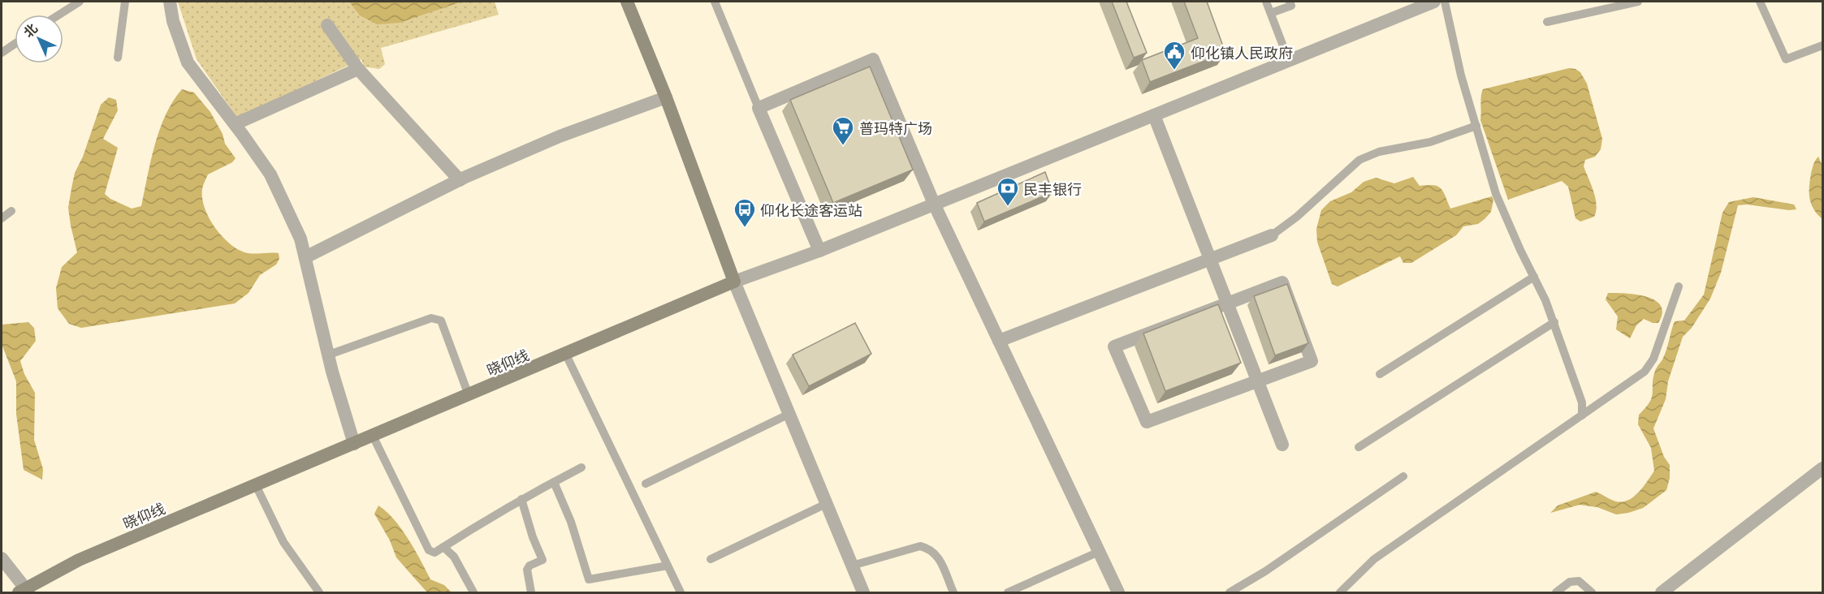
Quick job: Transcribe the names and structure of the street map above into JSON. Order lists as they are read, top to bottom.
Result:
{
  "streets": {
    "main road": ["晓仰线"]
  },
  "places": {
    "public building": ["仰化镇人民政府"],
    "supermarket": ["普玛特广场"],
    "bank": ["民丰银行"],
    "bus stop": ["仰化长途客运站"]
  },
  "north": "top left"
}
